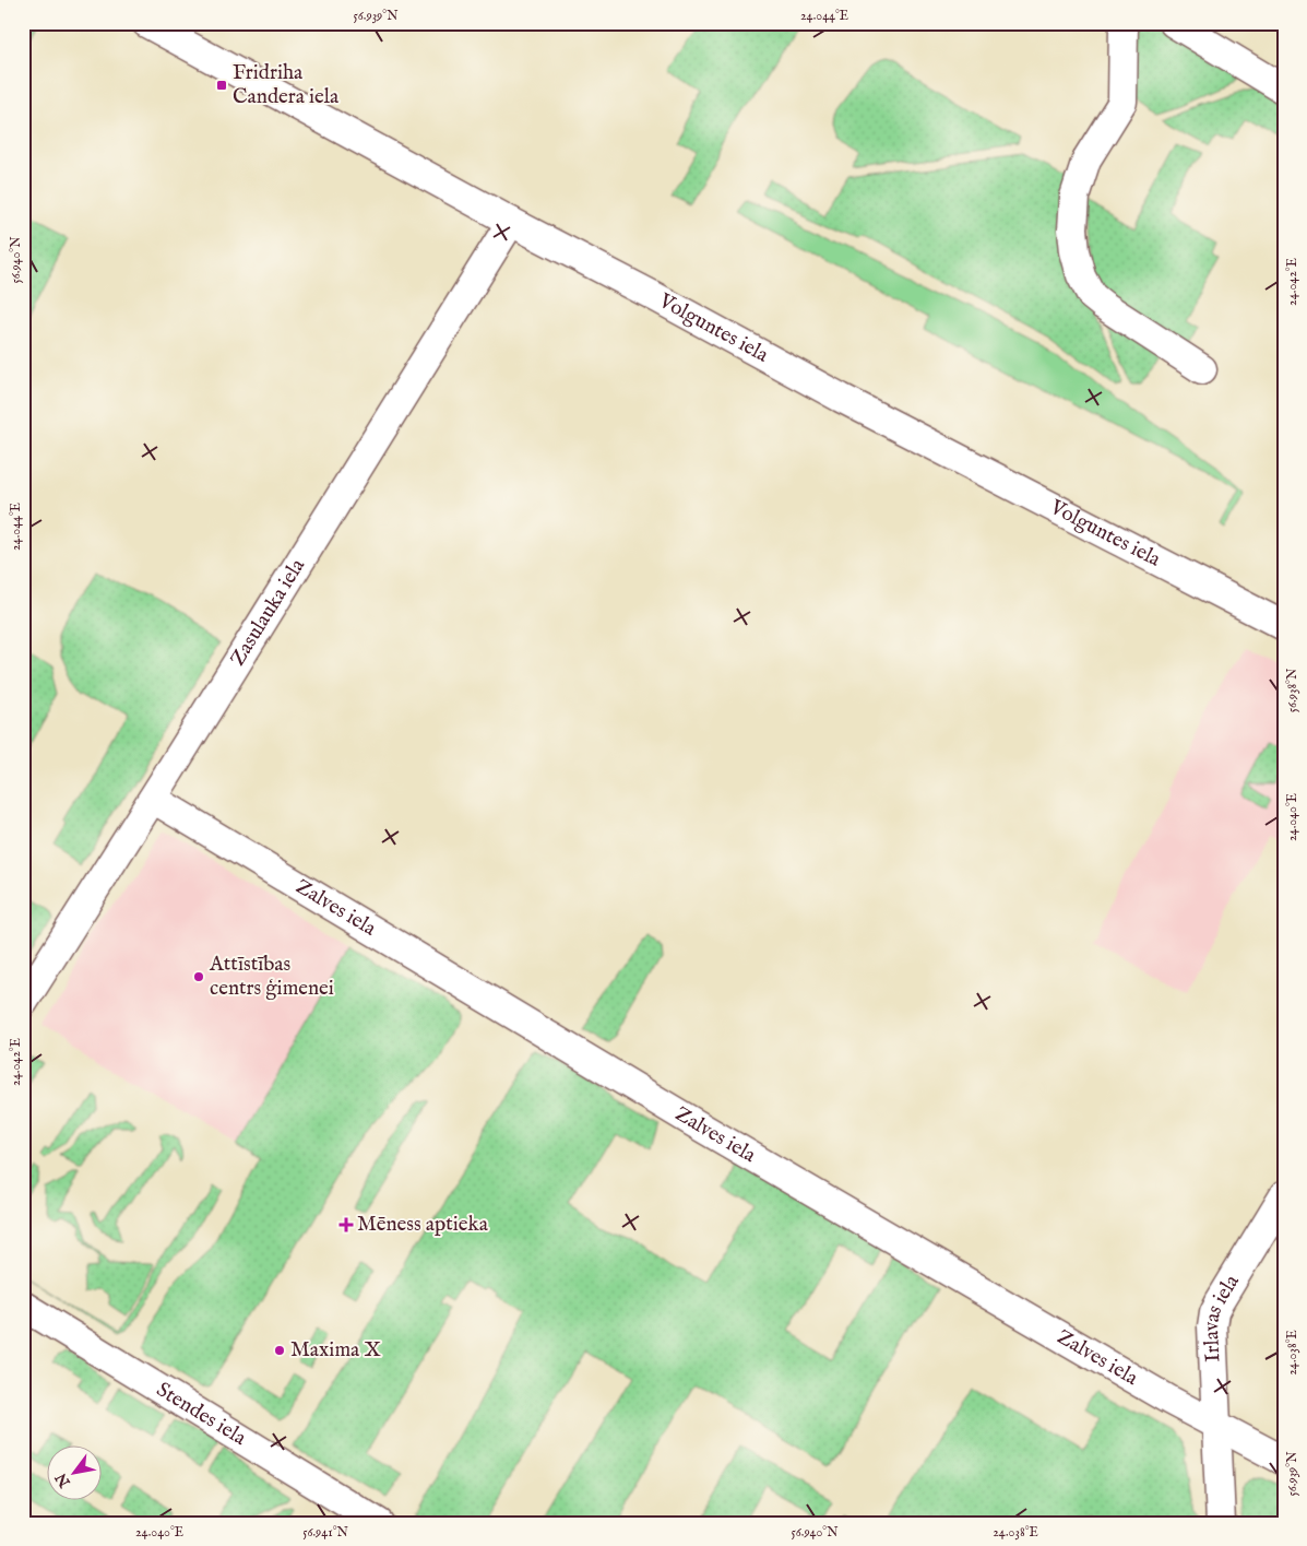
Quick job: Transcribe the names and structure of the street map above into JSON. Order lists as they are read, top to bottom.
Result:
{
  "streets": {
    "street": [
      "Volguntes iela",
      "Zasulauka iela",
      "Zalves iela",
      "Irlavas iela",
      "Stendes iela"
    ]
  },
  "crossings": [
    ["Volguntes iela", "Zasulauka iela"],
    ["Zasulauka iela", "Zalves iela"],
    ["Zalves iela", "Irlavas iela"]
  ],
  "places": {
    "transit": ["Fridriha Candera iela"],
    "other": ["Attīstības centrs ģimenei", "Maxima X"],
    "health": ["Mēness aptieka"]
  },
  "north": "bottom left",
  "coordinates": [
    "56.939°N",
    "24.044°E",
    "56.940°N",
    "24.042°E",
    "56.938°N",
    "24.040°E",
    "24.038°E",
    "56.941°N"
  ]
}
